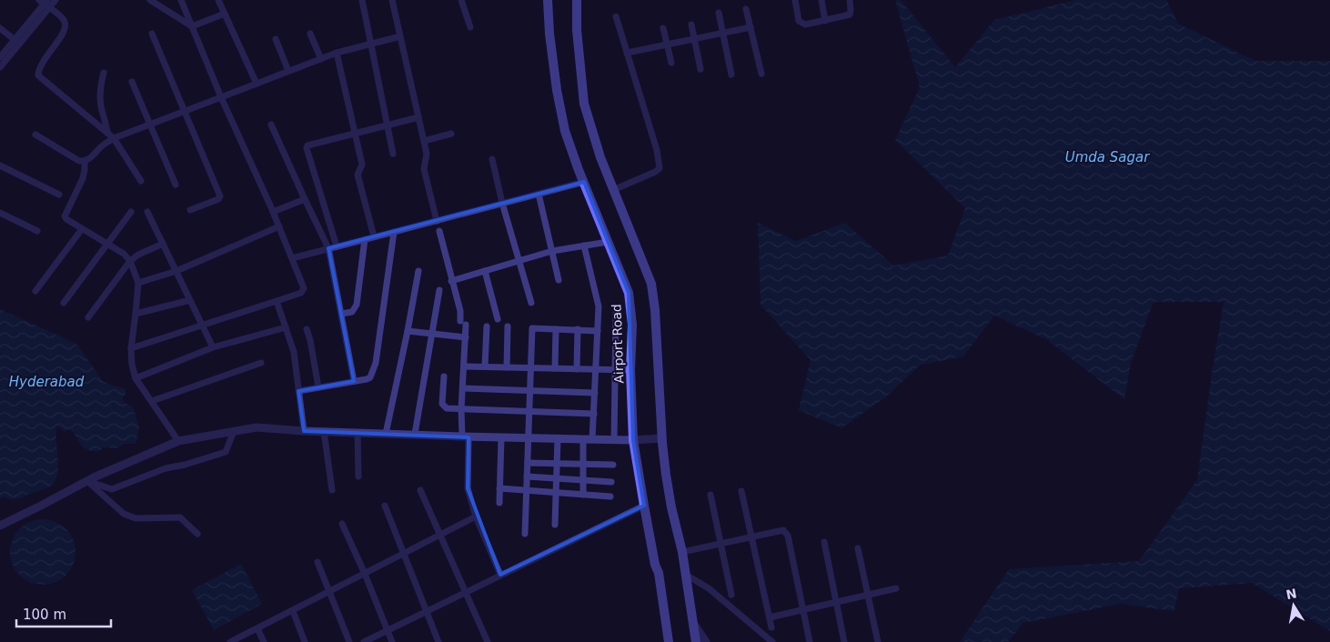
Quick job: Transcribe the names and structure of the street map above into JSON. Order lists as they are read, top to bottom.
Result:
{
  "streets": {
    "main road": ["Airport Road"]
  },
  "water": ["Umda Sagar", "Hyderabad"],
  "scale_bar": "100 m",
  "north": "top"
}
